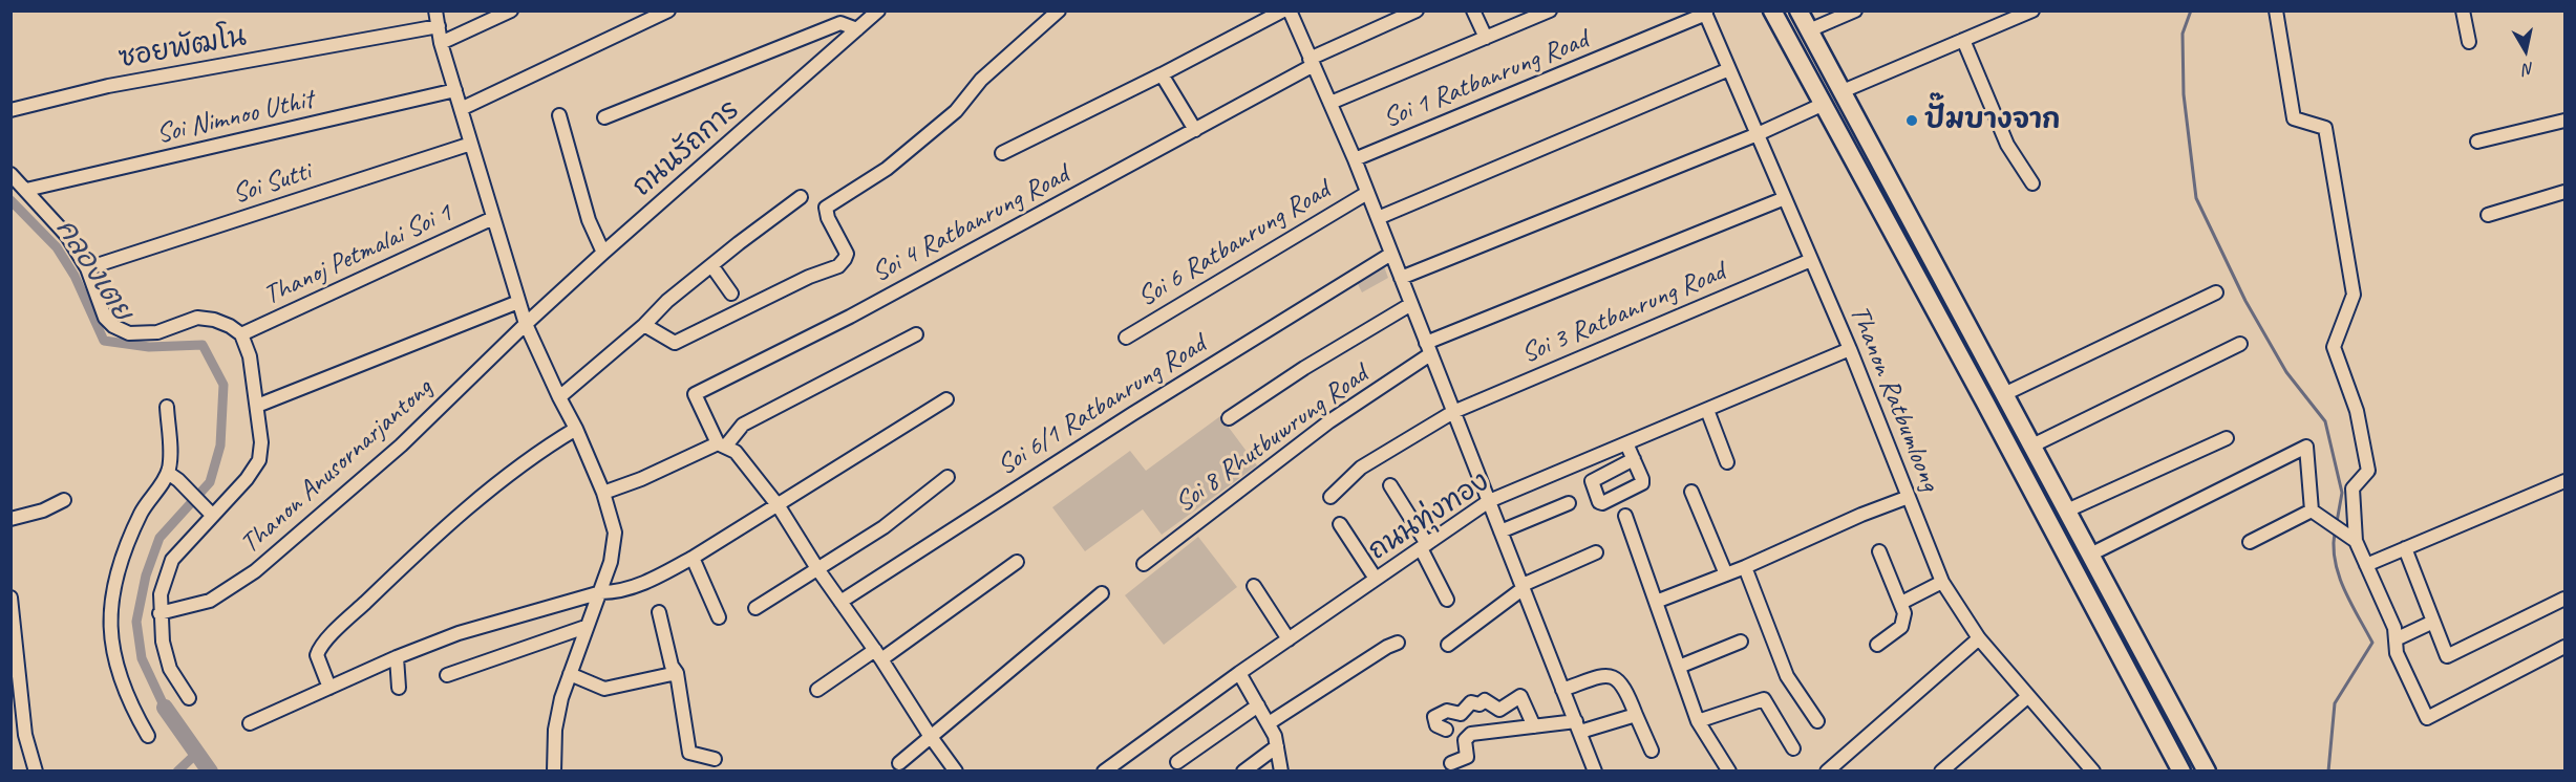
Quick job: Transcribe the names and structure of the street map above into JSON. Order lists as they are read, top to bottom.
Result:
{
  "streets": {
    "street": [
      "ซอยพัฒโน",
      "Soi 1 Ratbanrung Road",
      "Soi Nimnoo Uthit",
      "ถนนรัถการ",
      "Soi Sutti",
      "Soi 4 Ratbanrung Road",
      "Soi 6 Ratbanrung Road",
      "Thanoj Petmalai Soi 1",
      "Soi 3 Ratbanrung Road",
      "Thanon Ratbumloong",
      "Soi 6/1 Ratbanrung Road",
      "Soi 8 Rhutbuwrung Road",
      "Thanon Anusornarjantong",
      "ถนนทุ่งทอง"
    ]
  },
  "crossings": [
    ["Soi 1 Ratbanrung Road", "Thanon Ratbumloong"],
    ["ถนนรัถการ", "Thanon Anusornarjantong"],
    ["Soi 3 Ratbanrung Road", "Thanon Ratbumloong"],
    ["Thanon Ratbumloong", "Soi 8 Rhutbuwrung Road"],
    ["Thanon Ratbumloong", "ถนนทุ่งทอง"]
  ],
  "water": ["คลองเตย"],
  "places": ["ปั๊มบางจาก"],
  "north": "bottom"
}
